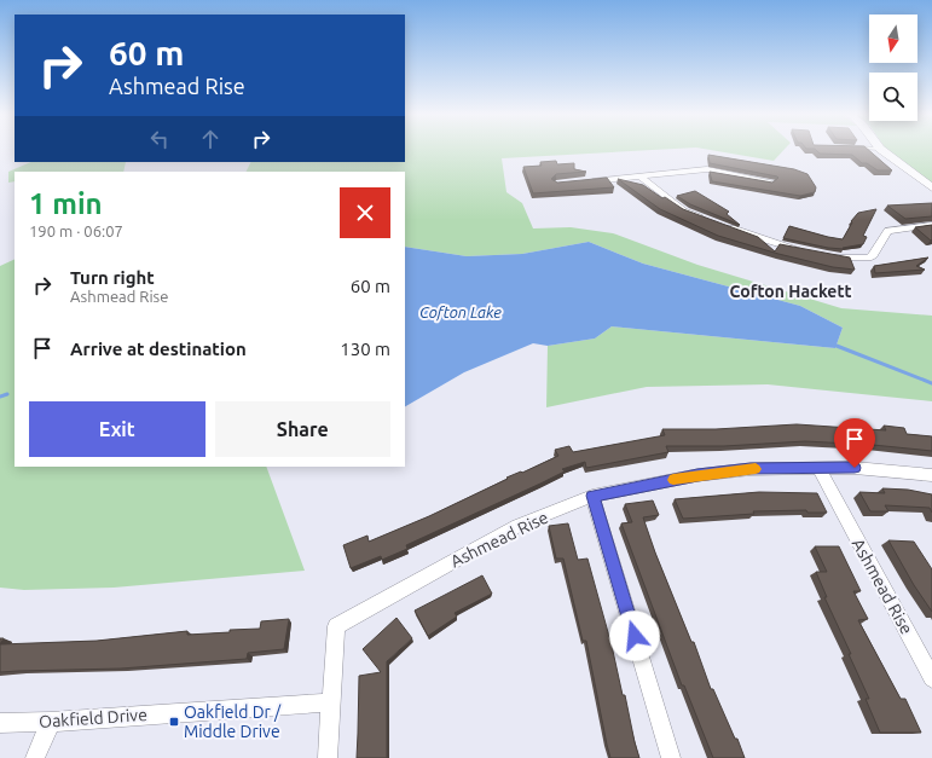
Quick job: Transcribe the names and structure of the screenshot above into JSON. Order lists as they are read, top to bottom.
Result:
{
  "streets": {
    "street": ["Ashmead Rise", "Oakfield Drive"]
  },
  "crossings": [
    ["Ashmead Rise", "Oakfield Drive"]
  ],
  "districts": ["Cofton Hackett"],
  "water": ["Cofton Lake"],
  "places": {
    "transit": ["Oakfield Dr / Middle Drive"]
  },
  "north": "bottom",
  "page": {
    "turn": ["60 m", "Ashmead Rise"],
    "heading": ["1 min", "190 m · 06:07"],
    "list": [
      {
        "name": "Turn right",
        "note": "Ashmead Rise",
        "value": "60 m"
      },
      {
        "name": "Arrive at destination",
        "value": "130 m"
      }
    ],
    "buttons": ["Exit", "Share"]
  }
}
